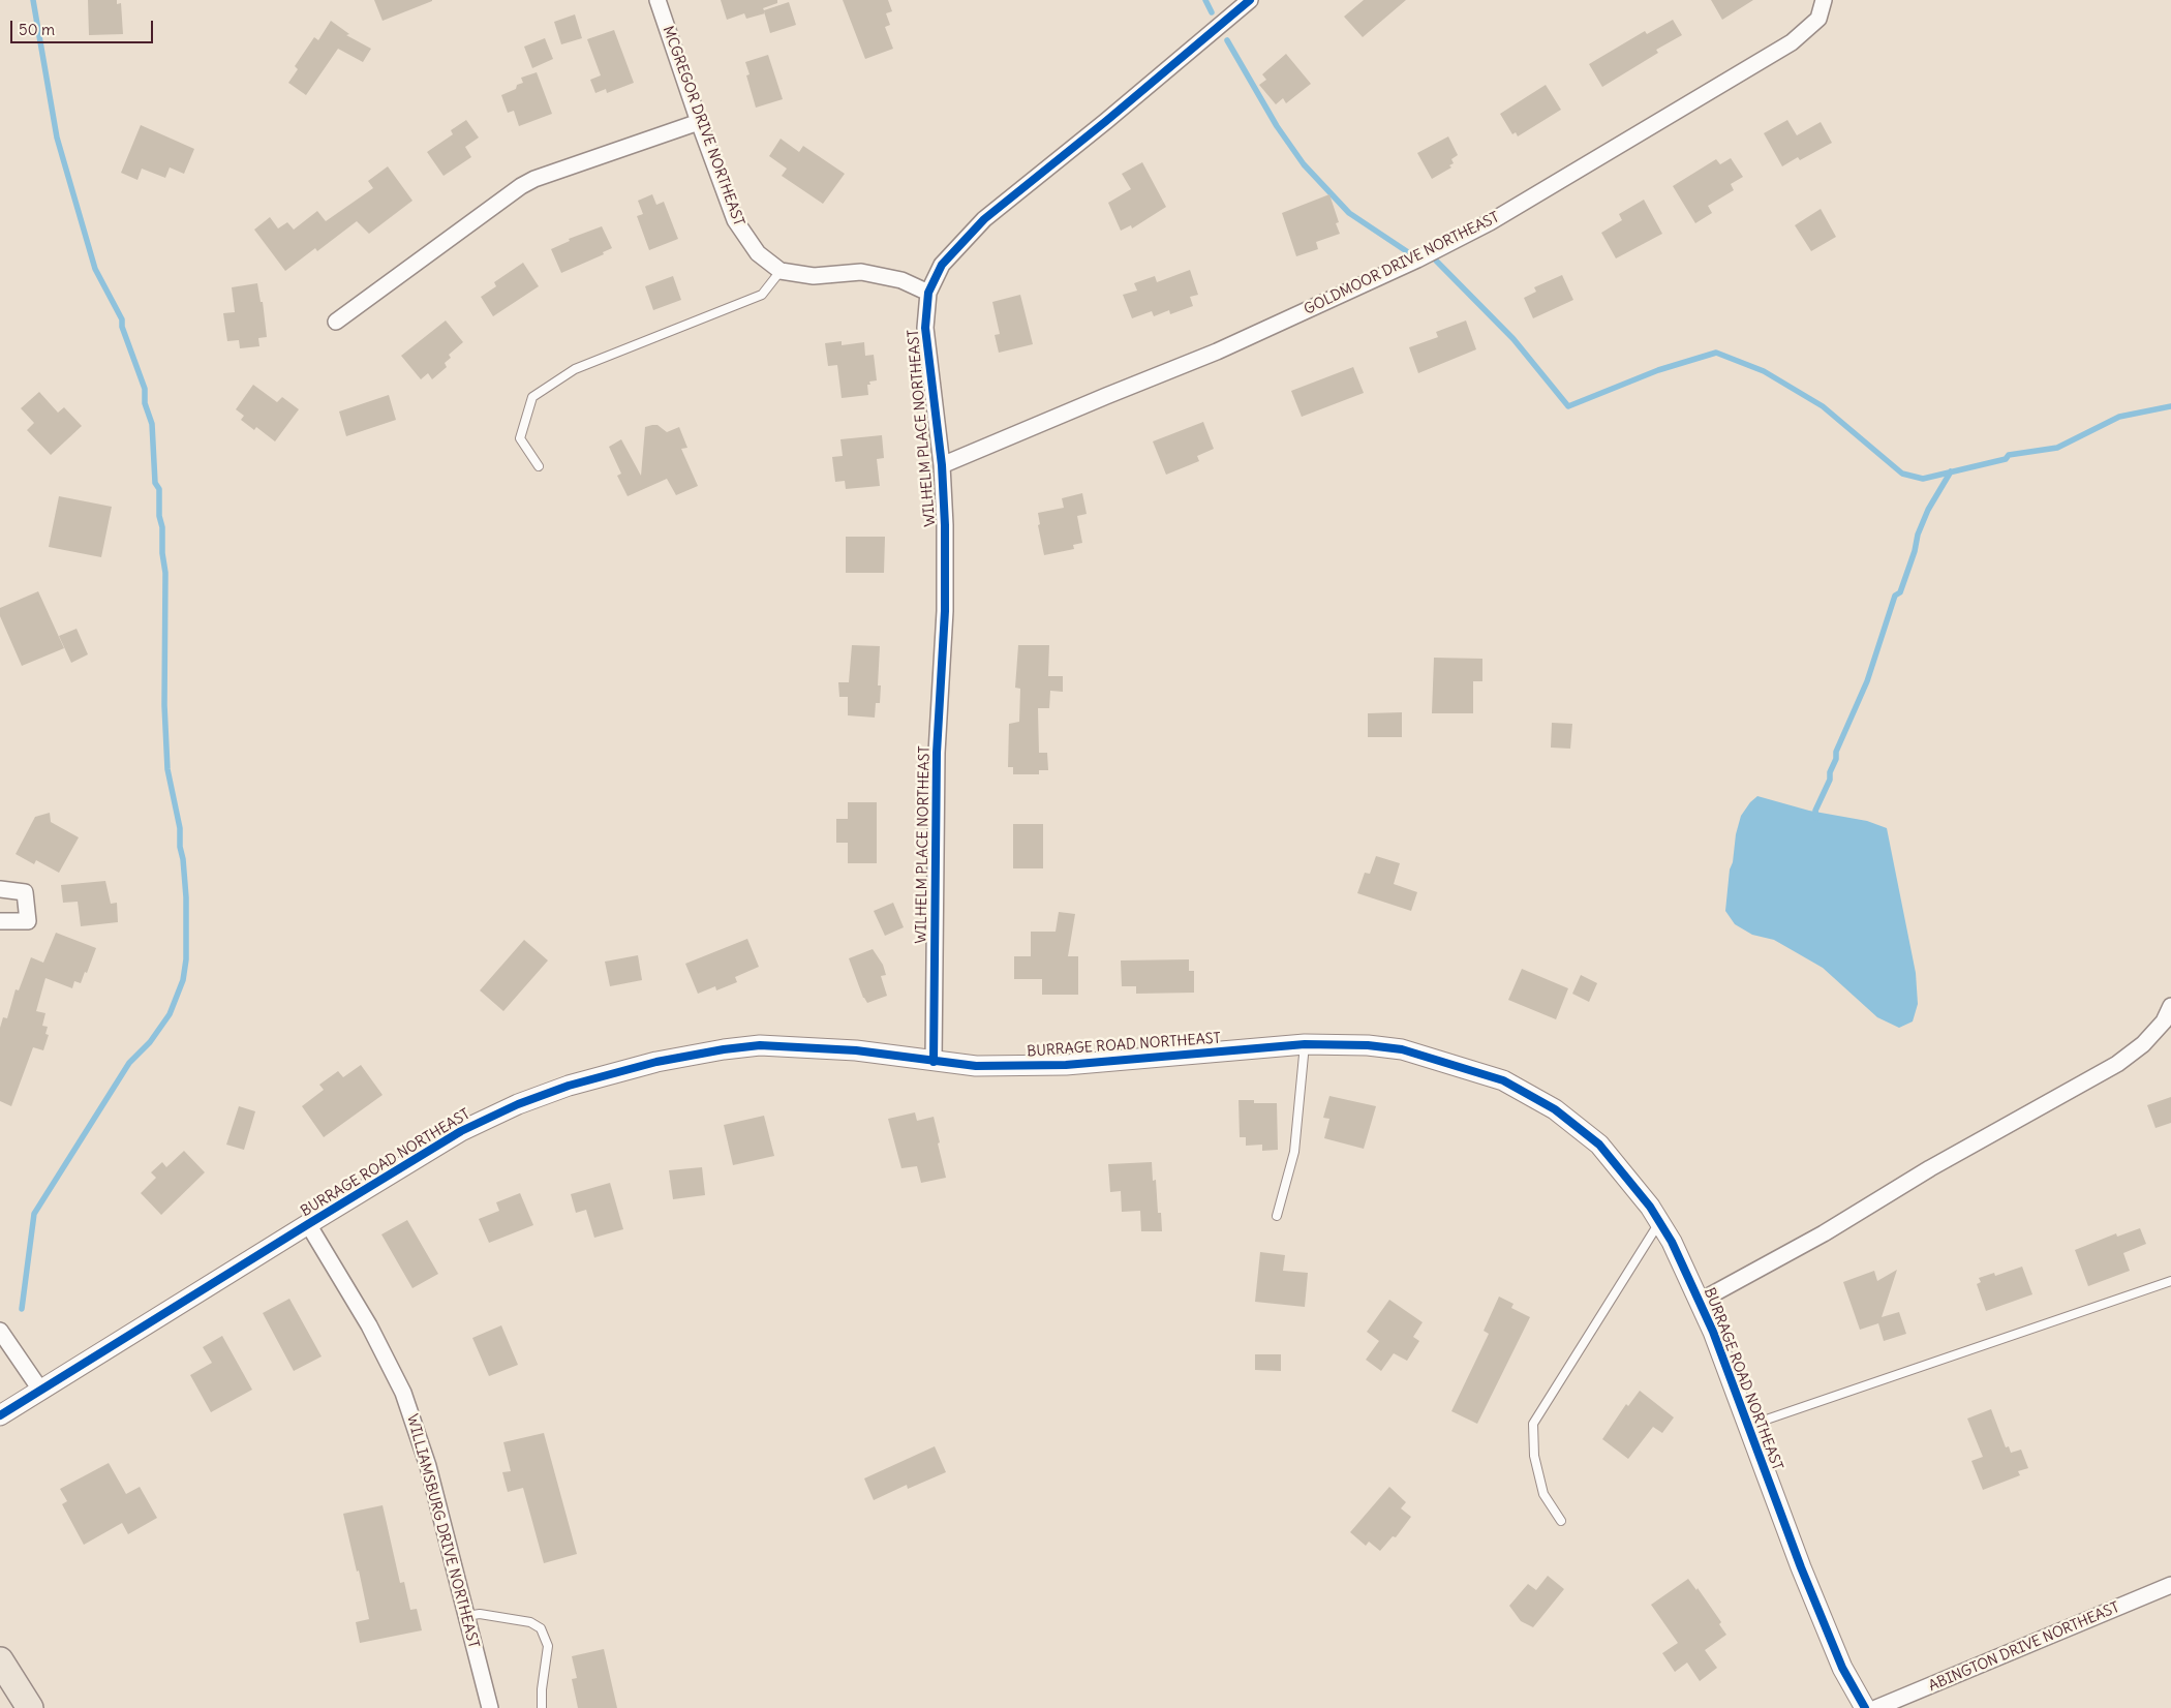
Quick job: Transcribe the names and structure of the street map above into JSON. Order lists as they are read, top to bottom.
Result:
{
  "streets": {
    "street": [
      "MCGREGOR DRIVE NORTHEAST",
      "GOLDMOOR DRIVE NORTHEAST",
      "WILHELM PLACE NORTHEAST",
      "BURRAGE ROAD NORTHEAST",
      "WILLIAMSBURG DRIVE NORTHEAST",
      "ABINGTON DRIVE NORTHEAST"
    ]
  },
  "crossings": [
    ["GOLDMOOR DRIVE NORTHEAST", "WILHELM PLACE NORTHEAST"],
    ["WILHELM PLACE NORTHEAST", "BURRAGE ROAD NORTHEAST"],
    ["BURRAGE ROAD NORTHEAST", "WILLIAMSBURG DRIVE NORTHEAST"]
  ],
  "scale_bar": "50 m"
}
